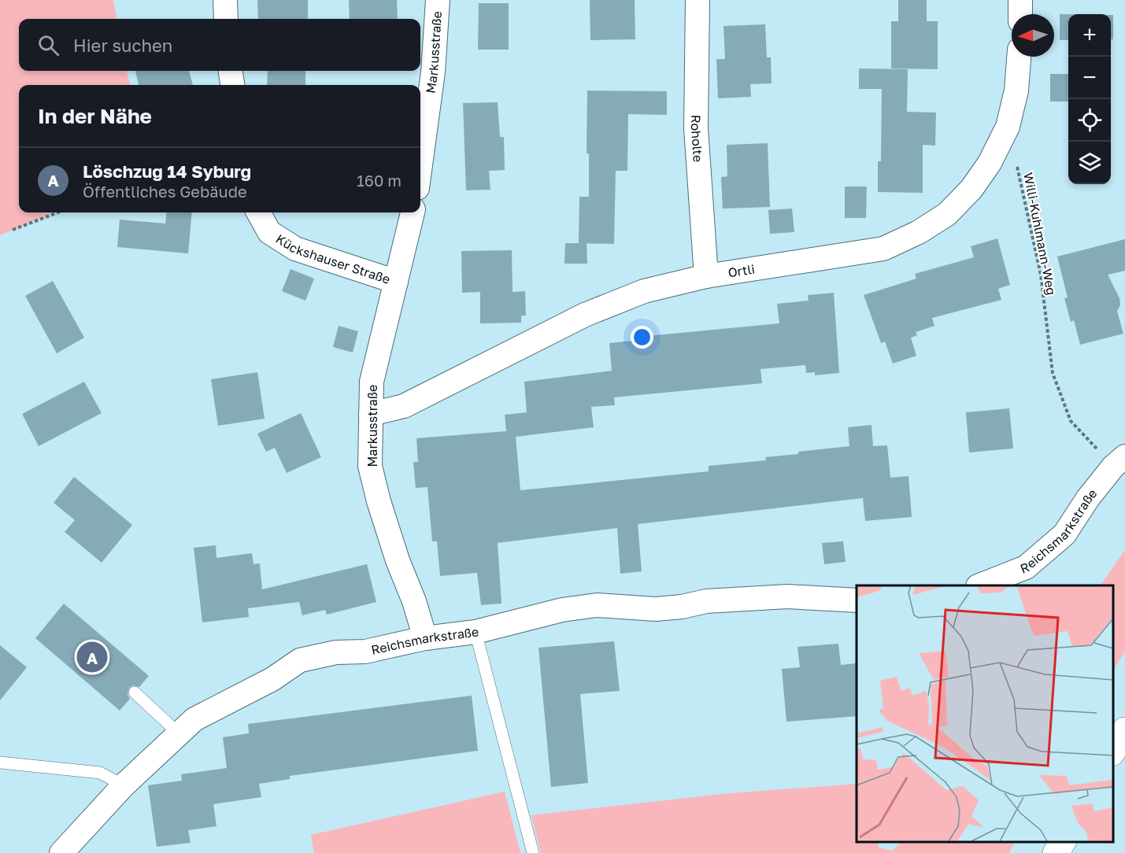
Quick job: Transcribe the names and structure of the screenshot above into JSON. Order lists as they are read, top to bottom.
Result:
{
  "streets": {
    "street": [
      "Markusstraße",
      "Roholte",
      "Kückshauser Straße",
      "Ortli",
      "Reichsmarkstraße"
    ],
    "path": ["Willi-Kuhlmann-Weg"]
  },
  "crossings": [
    ["Markusstraße", "Kückshauser Straße"],
    ["Markusstraße", "Ortli"],
    ["Markusstraße", "Reichsmarkstraße"],
    ["Roholte", "Ortli"],
    ["Willi-Kuhlmann-Weg", "Ortli"],
    ["Willi-Kuhlmann-Weg", "Reichsmarkstraße"]
  ],
  "north": "left",
  "page": {
    "map_buttons": ["+", "−"],
    "search": "Hier suchen",
    "heading": "In der Nähe",
    "list": [
      {
        "mark": "A",
        "name": "Löschzug 14 Syburg",
        "note": "Öffentliches Gebäude",
        "value": "160 m"
      }
    ],
    "pins": "A"
  }
}
